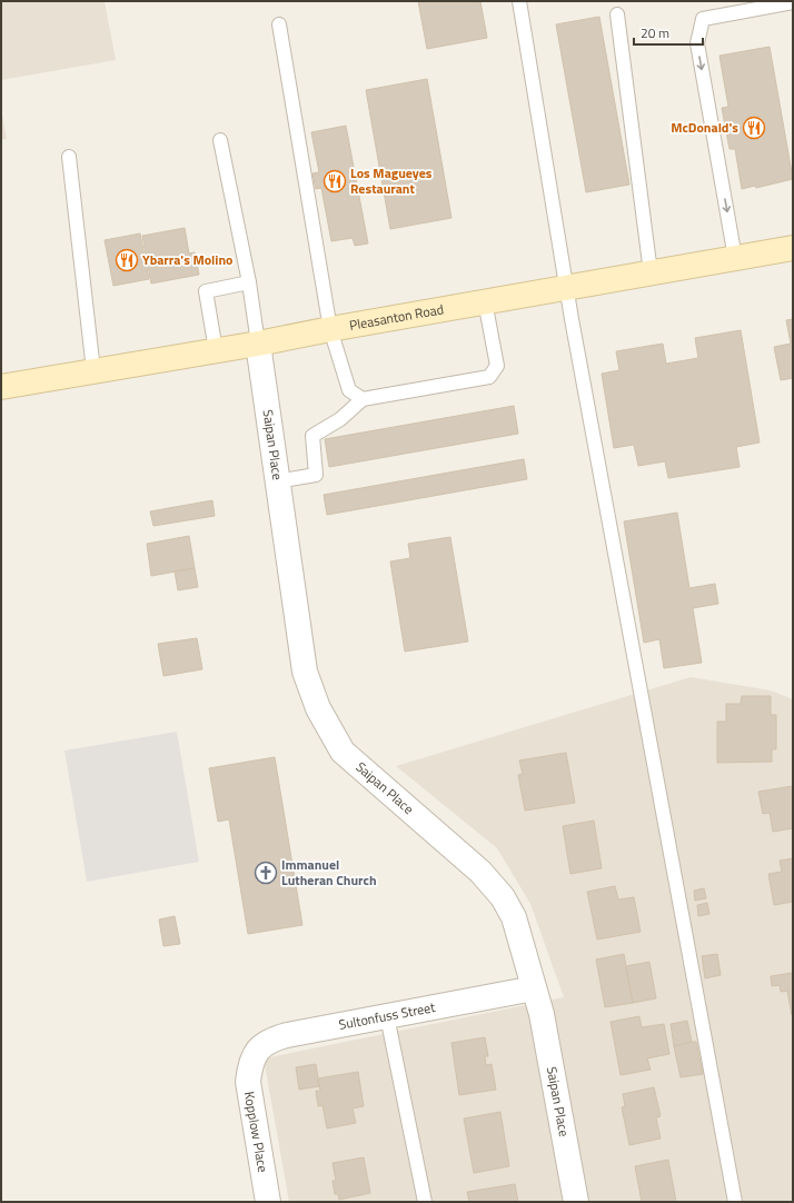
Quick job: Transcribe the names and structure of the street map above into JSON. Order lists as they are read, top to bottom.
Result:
{
  "streets": {
    "main road": ["Pleasanton Road"],
    "street": ["Saipan Place", "Sultonfuss Street", "Kopplow Place"]
  },
  "crossings": [
    ["Pleasanton Road", "Saipan Place"],
    ["Saipan Place", "Sultonfuss Street"],
    ["Sultonfuss Street", "Kopplow Place"]
  ],
  "places": {
    "restaurant": ["McDonald's", "Los Magueyes Restaurant", "Ybarra's Molino"],
    "church": ["Immanuel Lutheran Church"]
  },
  "scale_bar": "20 m"
}
